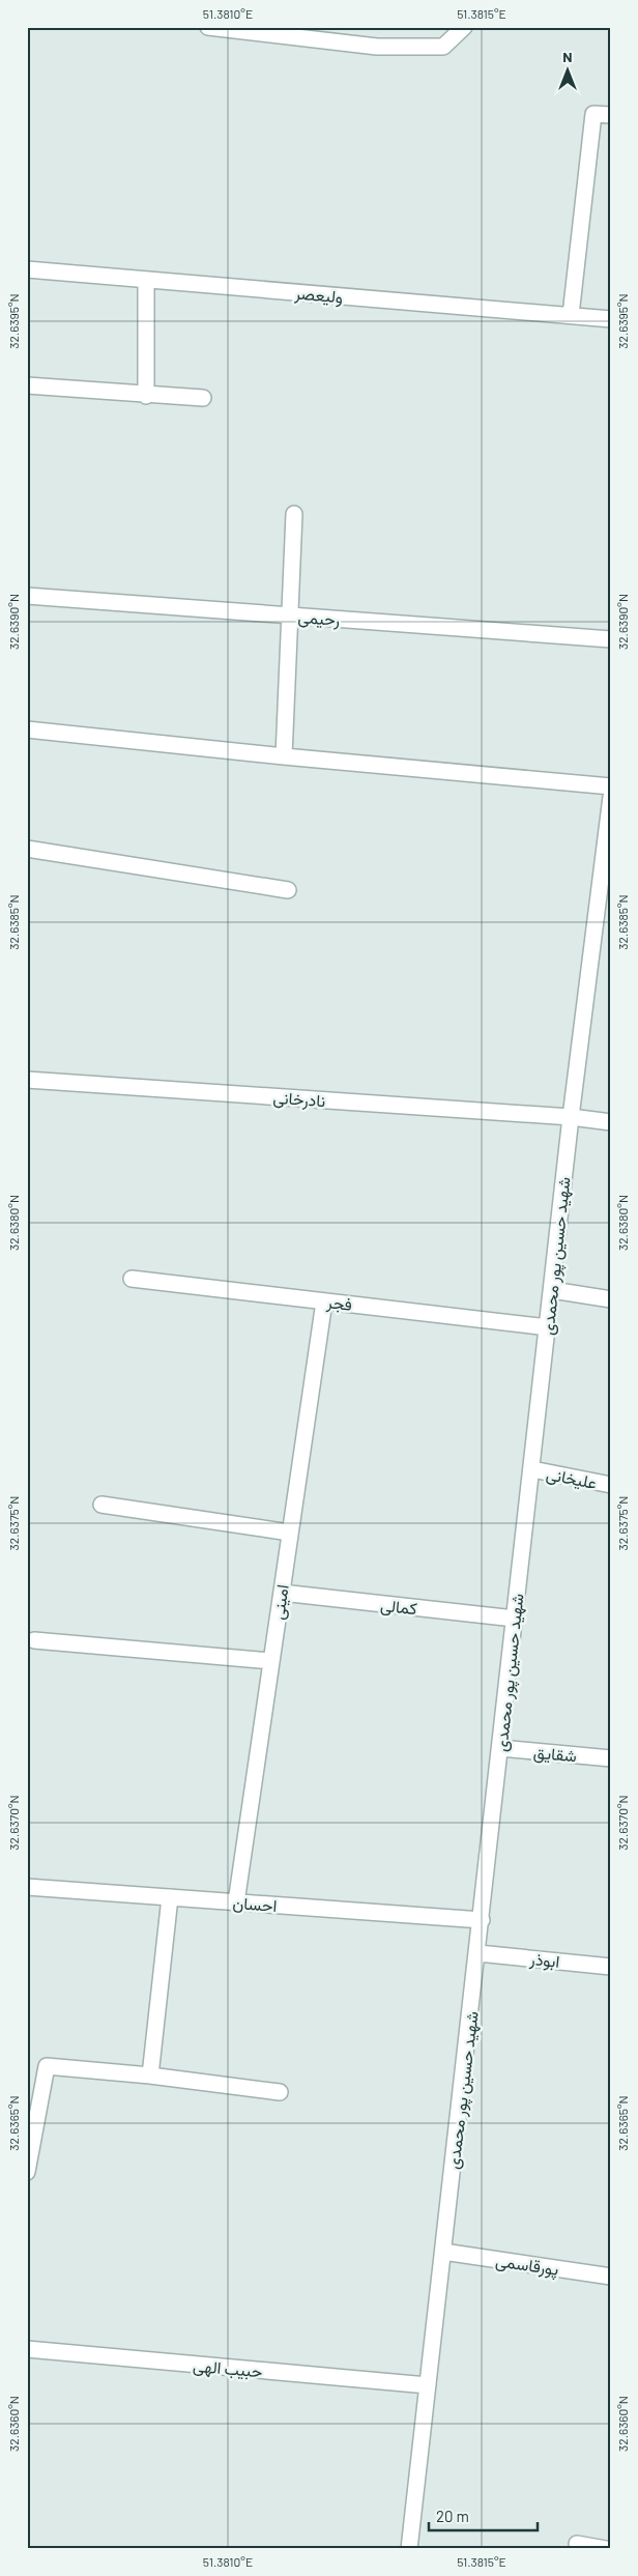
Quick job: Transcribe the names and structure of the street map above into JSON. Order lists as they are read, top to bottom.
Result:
{
  "streets": {
    "street": [
      "ولیعصر",
      "رحیمی",
      "نادرخانی",
      "شهید حسین پور محمدی",
      "فجر",
      "علیخانی",
      "امینی",
      "کمالی",
      "شقایق",
      "احسان",
      "ابوذر",
      "پورقاسمی",
      "حبیب الهی"
    ]
  },
  "crossings": [
    ["نادرخانی", "شهید حسین پور محمدی"],
    ["شهید حسین پور محمدی", "فجر"],
    ["شهید حسین پور محمدی", "علیخانی"],
    ["شهید حسین پور محمدی", "کمالی"],
    ["شهید حسین پور محمدی", "شقایق"],
    ["شهید حسین پور محمدی", "احسان"],
    ["شهید حسین پور محمدی", "ابوذر"],
    ["شهید حسین پور محمدی", "پورقاسمی"],
    ["شهید حسین پور محمدی", "حبیب الهی"],
    ["فجر", "امینی"],
    ["امینی", "کمالی"],
    ["امینی", "احسان"]
  ],
  "scale_bar": "20 m",
  "north": "top",
  "coordinates": [
    "51.3810°E",
    "51.3815°E",
    "32.6395°N",
    "32.6390°N",
    "32.6385°N",
    "32.6380°N",
    "32.6375°N",
    "32.6370°N",
    "32.6365°N",
    "32.6360°N"
  ]
}
